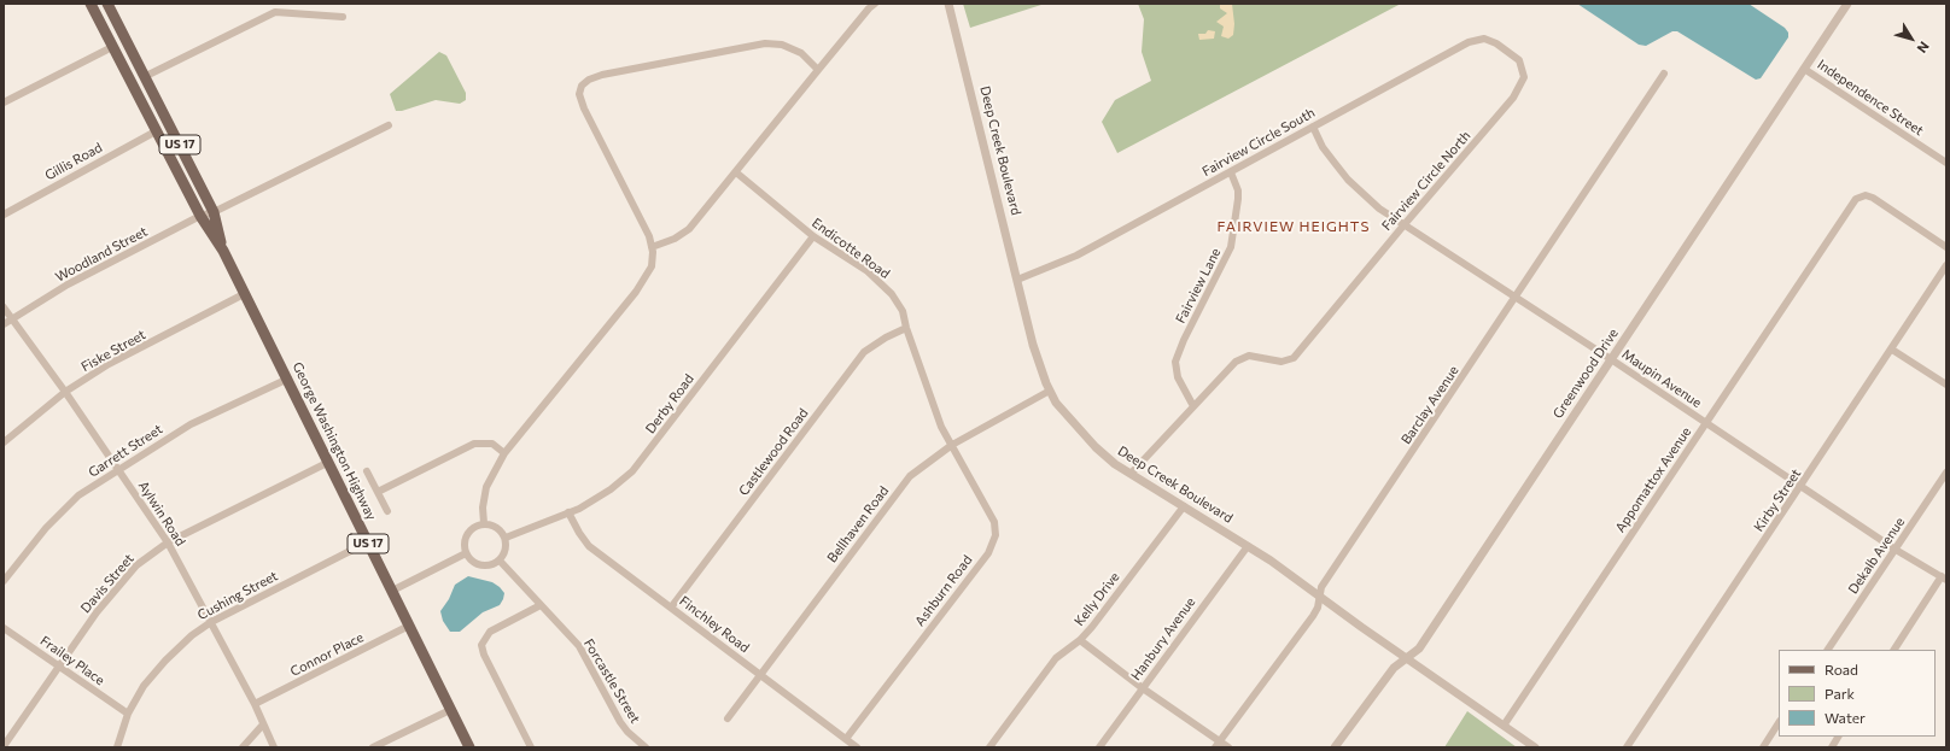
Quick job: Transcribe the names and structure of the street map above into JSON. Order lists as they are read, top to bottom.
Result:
{
  "streets": {
    "main road": ["US 17", "George Washington Highway"],
    "street": [
      "Independence Street",
      "Fairview Circle South",
      "Deep Creek Boulevard",
      "Gillis Road",
      "Fairview Circle North",
      "Endicotte Road",
      "Woodland Street",
      "Fairview Lane",
      "Fiske Street",
      "Greenwood Drive",
      "Maupin Avenue",
      "Derby Road",
      "Barclay Avenue",
      "Garrett Street",
      "Castlewood Road",
      "Appomattox Avenue",
      "Kirby Street",
      "Aylwin Road",
      "Bellhaven Road",
      "Dekalb Avenue",
      "Davis Street",
      "Ashburn Road",
      "Cushing Street",
      "Kelly Drive",
      "Finchley Road",
      "Hanbury Avenue",
      "Connor Place",
      "Frailey Place",
      "Forcastle Street"
    ]
  },
  "crossings": [
    ["Independence Street", "Greenwood Drive"],
    ["Fairview Circle South", "Deep Creek Boulevard"],
    ["Fairview Circle South", "Fairview Circle North"],
    ["Fairview Circle South", "Fairview Lane"],
    ["Fairview Circle South", "Maupin Avenue"],
    ["Deep Creek Boulevard", "Fairview Circle North"],
    ["Deep Creek Boulevard", "Greenwood Drive"],
    ["Deep Creek Boulevard", "Barclay Avenue"],
    ["Deep Creek Boulevard", "Appomattox Avenue"],
    ["Deep Creek Boulevard", "Bellhaven Road"],
    ["Deep Creek Boulevard", "Kelly Drive"],
    ["Deep Creek Boulevard", "Hanbury Avenue"],
    ["Gillis Road", "George Washington Highway"],
    ["Fairview Circle North", "Fairview Lane"],
    ["Fairview Circle North", "Maupin Avenue"],
    ["Endicotte Road", "Derby Road"],
    ["Endicotte Road", "Castlewood Road"],
    ["Endicotte Road", "Bellhaven Road"],
    ["Endicotte Road", "Ashburn Road"],
    ["Woodland Street", "George Washington Highway"],
    ["Woodland Street", "Aylwin Road"],
    ["Fiske Street", "George Washington Highway"],
    ["Fiske Street", "Aylwin Road"],
    ["Greenwood Drive", "Maupin Avenue"],
    ["Maupin Avenue", "Barclay Avenue"],
    ["Maupin Avenue", "Appomattox Avenue"],
    ["Maupin Avenue", "Kirby Street"],
    ["Maupin Avenue", "Dekalb Avenue"],
    ["Derby Road", "Finchley Road"],
    ["Derby Road", "Forcastle Street"],
    ["George Washington Highway", "Garrett Street"],
    ["George Washington Highway", "Davis Street"],
    ["George Washington Highway", "Cushing Street"],
    ["George Washington Highway", "Connor Place"],
    ["Garrett Street", "Aylwin Road"],
    ["Castlewood Road", "Finchley Road"],
    ["Aylwin Road", "Davis Street"],
    ["Aylwin Road", "Cushing Street"],
    ["Aylwin Road", "Connor Place"],
    ["Bellhaven Road", "Ashburn Road"],
    ["Bellhaven Road", "Finchley Road"],
    ["Davis Street", "Frailey Place"],
    ["Ashburn Road", "Finchley Road"],
    ["Cushing Street", "Frailey Place"]
  ],
  "districts": ["FAIRVIEW HEIGHTS"],
  "legend": ["Road", "Park", "Water"],
  "north": "bottom right"
}
